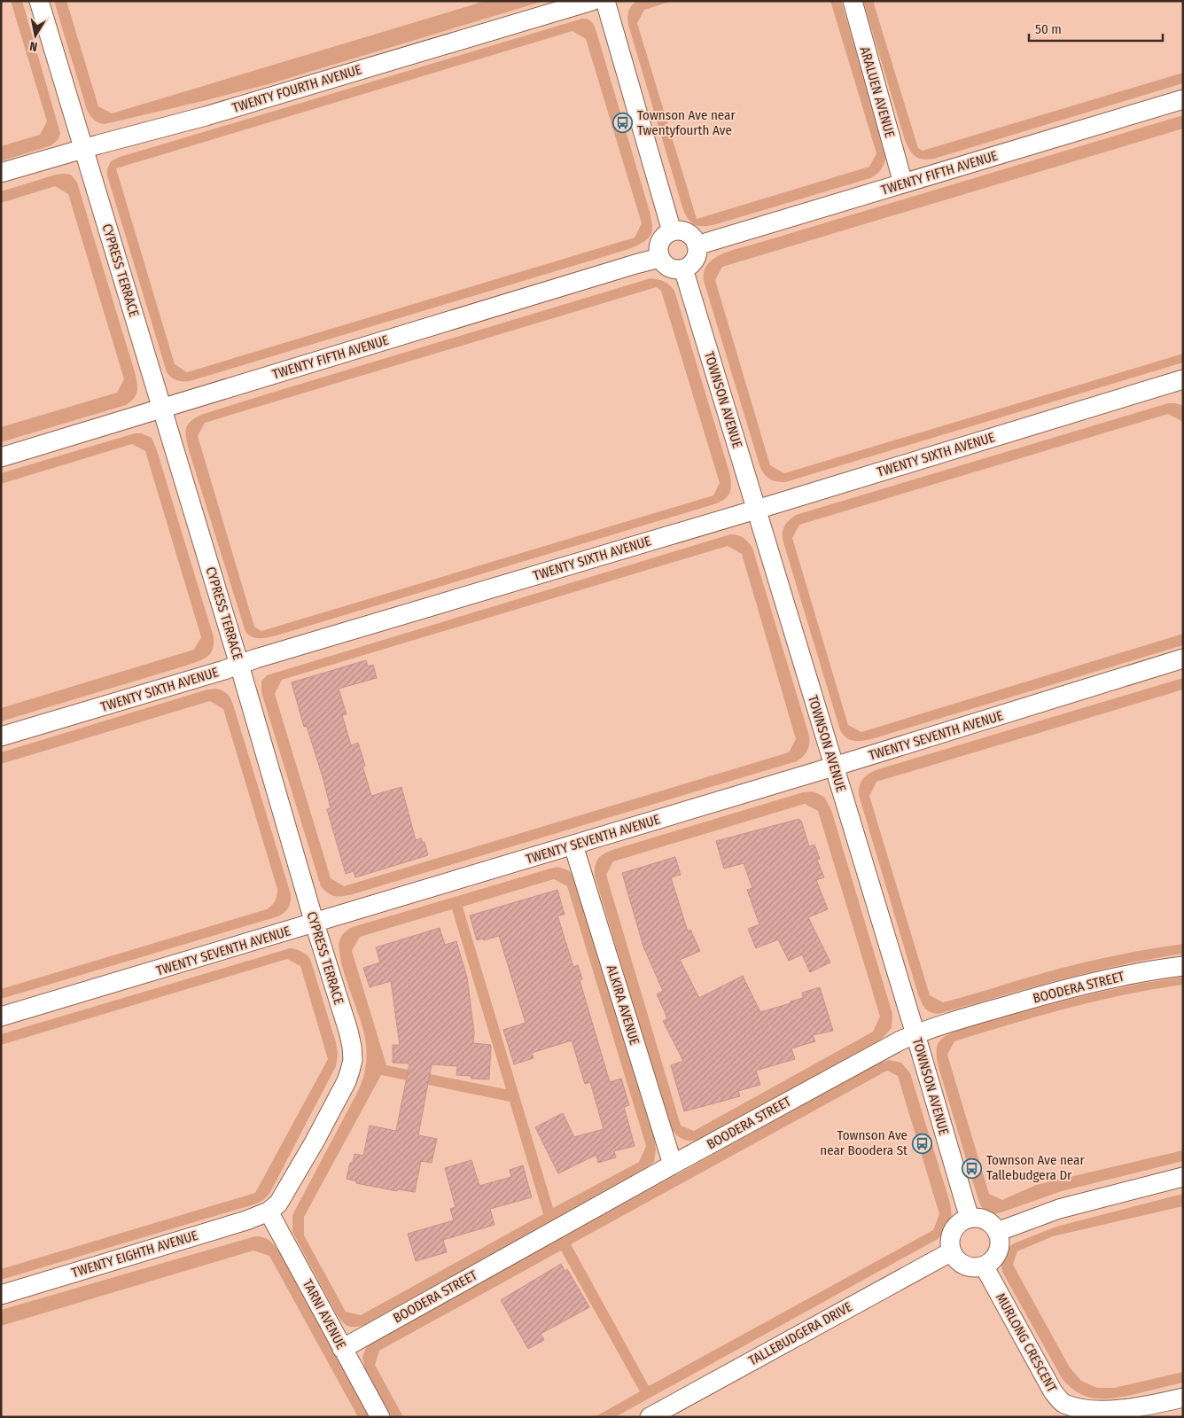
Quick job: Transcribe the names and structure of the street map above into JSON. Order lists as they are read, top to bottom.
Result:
{
  "streets": {
    "street": [
      "TWENTY FOURTH AVENUE",
      "ARALUEN AVENUE",
      "TWENTY FIFTH AVENUE",
      "CYPRESS TERRACE",
      "TOWNSON AVENUE",
      "TWENTY SIXTH AVENUE",
      "TWENTY SEVENTH AVENUE",
      "BOODERA STREET",
      "ALKIRA AVENUE",
      "TWENTY EIGHTH AVENUE",
      "TARNI AVENUE",
      "TALLEBUDGERA DRIVE",
      "MURLONG CRESCENT"
    ]
  },
  "crossings": [
    ["TWENTY FOURTH AVENUE", "CYPRESS TERRACE"],
    ["ARALUEN AVENUE", "TWENTY FIFTH AVENUE"],
    ["TWENTY FIFTH AVENUE", "CYPRESS TERRACE"],
    ["TWENTY FIFTH AVENUE", "TOWNSON AVENUE"],
    ["CYPRESS TERRACE", "TWENTY SIXTH AVENUE"],
    ["CYPRESS TERRACE", "TWENTY SEVENTH AVENUE"],
    ["CYPRESS TERRACE", "TWENTY EIGHTH AVENUE"],
    ["CYPRESS TERRACE", "TARNI AVENUE"],
    ["TOWNSON AVENUE", "TWENTY SIXTH AVENUE"],
    ["TOWNSON AVENUE", "TWENTY SEVENTH AVENUE"],
    ["TOWNSON AVENUE", "BOODERA STREET"],
    ["TOWNSON AVENUE", "TALLEBUDGERA DRIVE"],
    ["TOWNSON AVENUE", "MURLONG CRESCENT"],
    ["TWENTY SEVENTH AVENUE", "ALKIRA AVENUE"],
    ["BOODERA STREET", "ALKIRA AVENUE"],
    ["BOODERA STREET", "TARNI AVENUE"],
    ["TWENTY EIGHTH AVENUE", "TARNI AVENUE"],
    ["TALLEBUDGERA DRIVE", "MURLONG CRESCENT"]
  ],
  "places": {
    "bus stop": ["Townson Ave near Twentyfourth Ave", "Townson Ave near Boodera St", "Townson Ave near Tallebudgera Dr"]
  },
  "scale_bar": "50 m",
  "north": "bottom"
}
